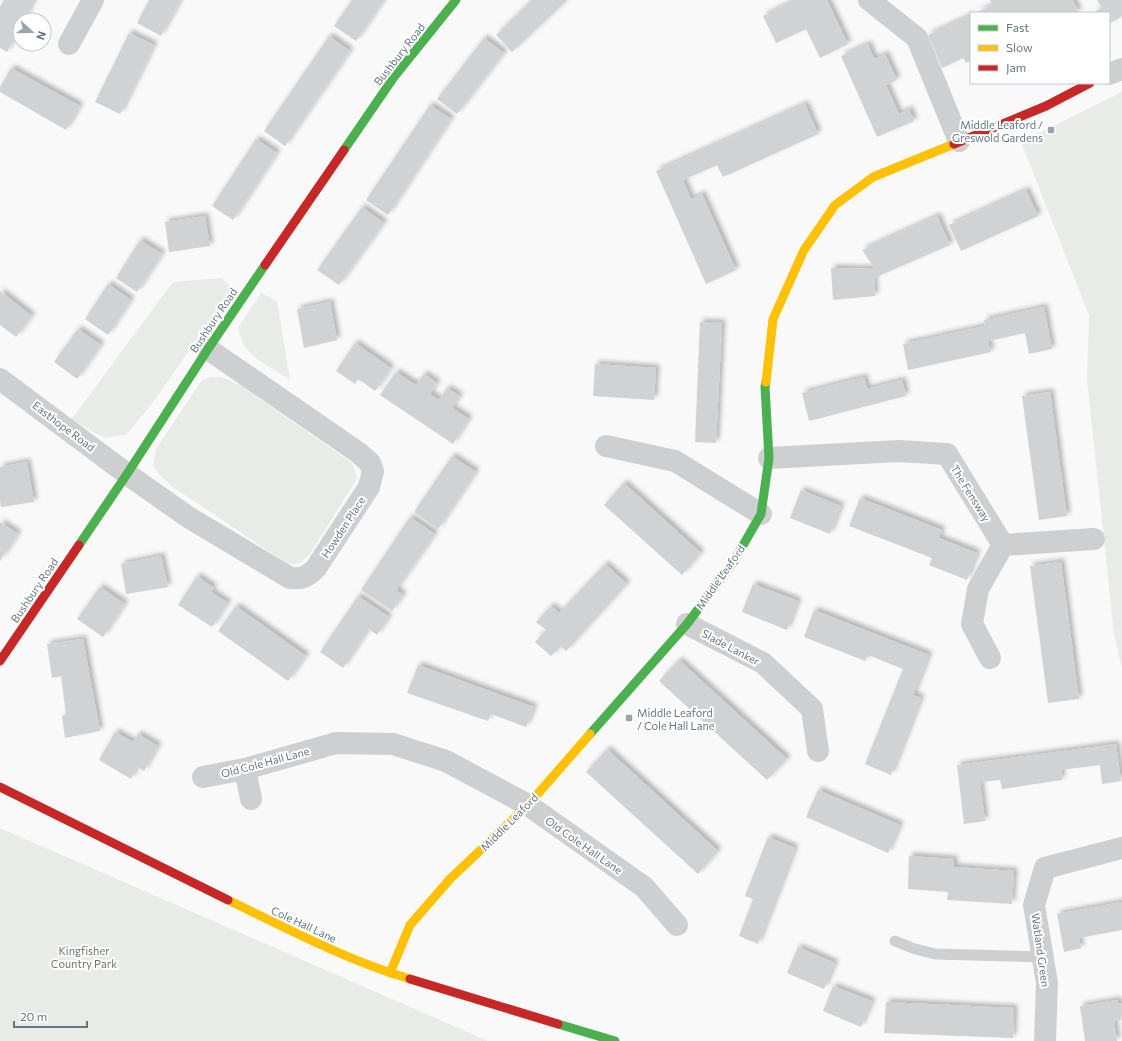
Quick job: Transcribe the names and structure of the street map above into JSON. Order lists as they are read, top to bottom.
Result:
{
  "streets": {
    "street": [
      "Bushbury Road",
      "Easthope Road",
      "The Fensway",
      "Howden Place",
      "Middle Leaford",
      "Slade Lanker",
      "Old Cole Hall Lane",
      "Cole Hall Lane",
      "Watland Green"
    ]
  },
  "crossings": [
    ["Bushbury Road", "Easthope Road"],
    ["Bushbury Road", "Howden Place"],
    ["Easthope Road", "Howden Place"],
    ["The Fensway", "Middle Leaford"],
    ["Middle Leaford", "Slade Lanker"],
    ["Middle Leaford", "Old Cole Hall Lane"],
    ["Middle Leaford", "Cole Hall Lane"]
  ],
  "parks": ["Kingfisher Country Park"],
  "places": {
    "transit": ["Middle Leaford / Greswold Gardens", "Middle Leaford / Cole Hall Lane"]
  },
  "legend": ["Fast", "Slow", "Jam"],
  "scale_bar": "20 m",
  "north": "right"
}
